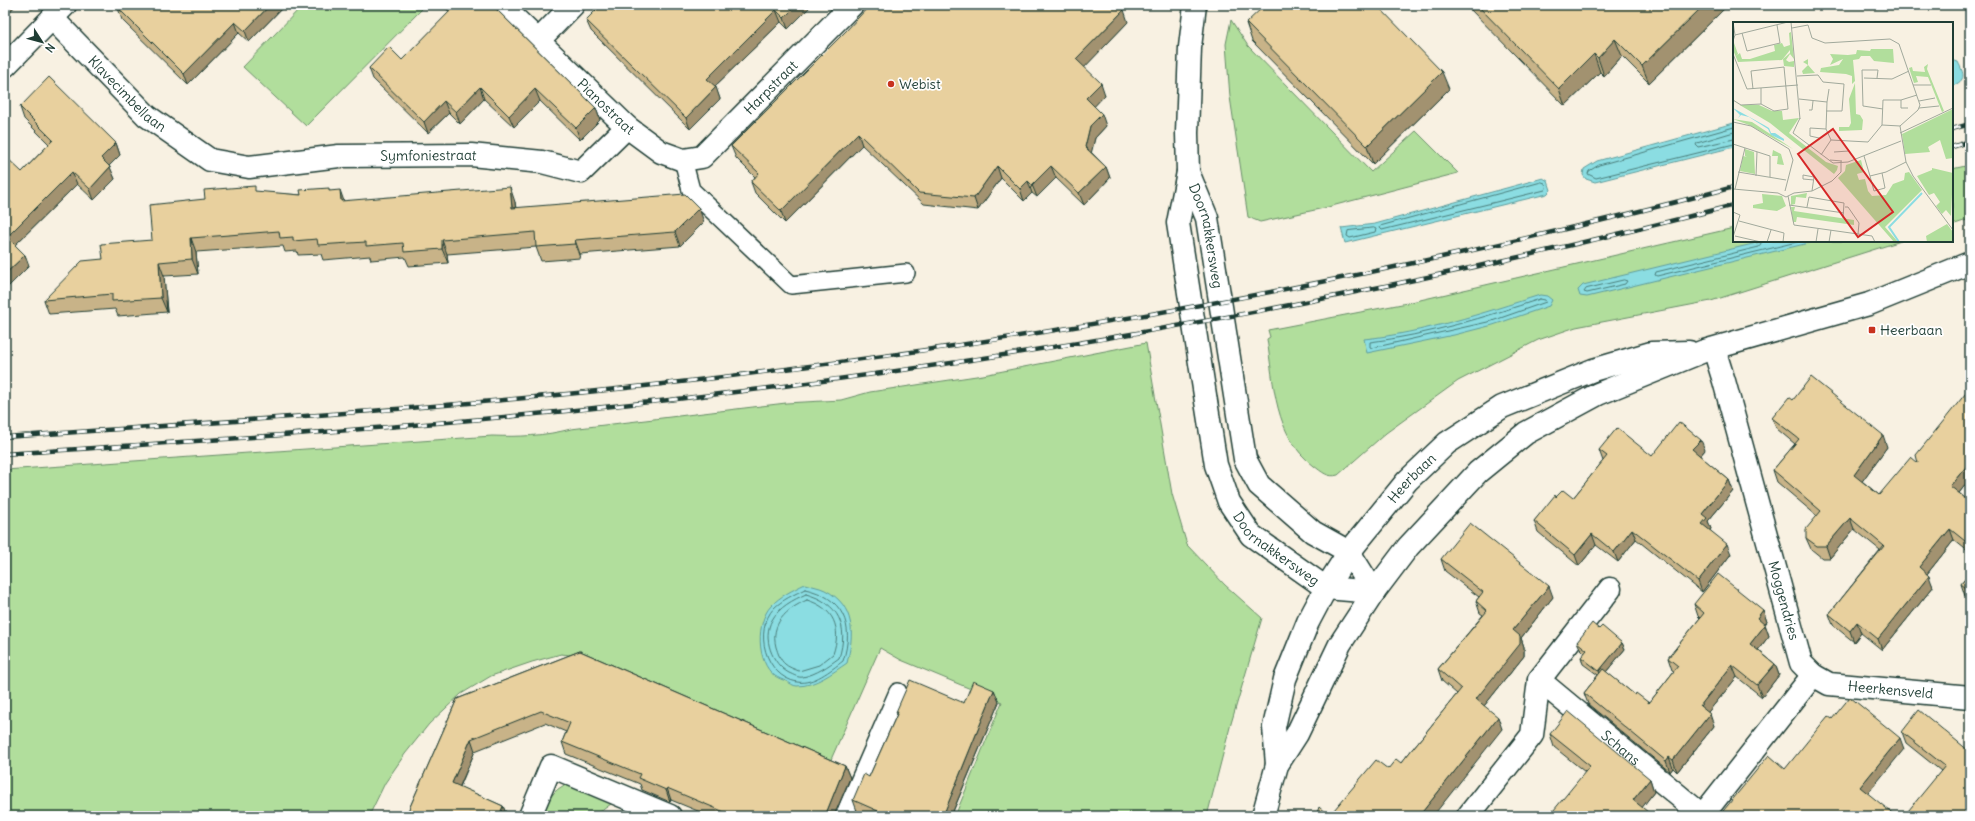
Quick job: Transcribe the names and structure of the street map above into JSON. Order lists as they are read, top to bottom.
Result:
{
  "streets": {
    "street": [
      "Harpstraat",
      "Klavecimbellaan",
      "Pianostraat",
      "Symfoniestraat",
      "Doornakkersweg",
      "Heerbaan",
      "Moggendries",
      "Heerkensveld",
      "Schans"
    ]
  },
  "crossings": [
    ["Harpstraat", "Pianostraat"],
    ["Klavecimbellaan", "Symfoniestraat"],
    ["Pianostraat", "Symfoniestraat"],
    ["Doornakkersweg", "Heerbaan"],
    ["Heerbaan", "Moggendries"],
    ["Moggendries", "Heerkensveld"]
  ],
  "places": {
    "other": ["Webist"],
    "transit": ["Heerbaan"]
  },
  "north": "bottom right"
}
